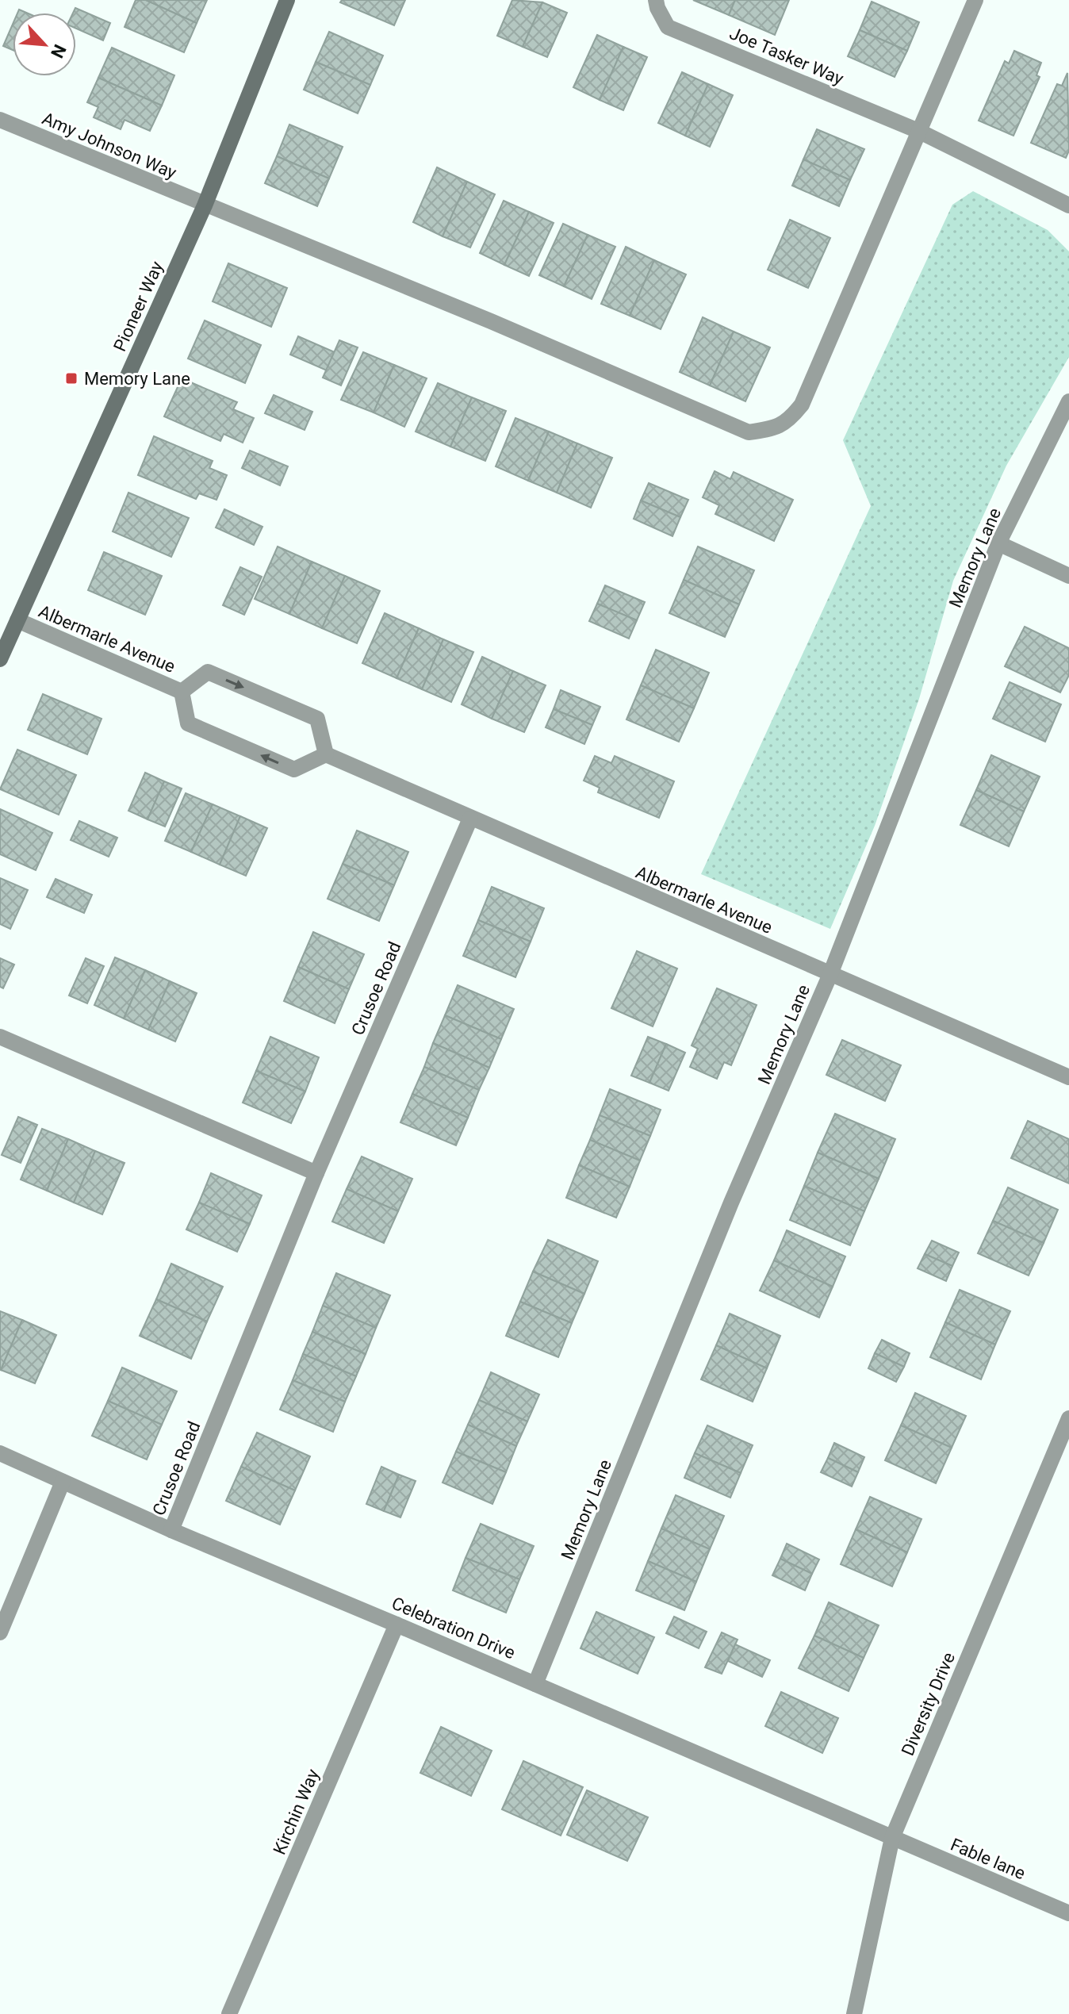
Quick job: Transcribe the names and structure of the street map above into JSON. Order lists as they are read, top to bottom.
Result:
{
  "streets": {
    "street": [
      "Joe Tasker Way",
      "Amy Johnson Way",
      "Pioneer Way",
      "Memory Lane",
      "Albermarle Avenue",
      "Crusoe Road",
      "Celebration Drive",
      "Diversity Drive",
      "Kirchin Way",
      "Fable lane"
    ]
  },
  "crossings": [
    ["Amy Johnson Way", "Pioneer Way"],
    ["Pioneer Way", "Albermarle Avenue"],
    ["Memory Lane", "Albermarle Avenue"],
    ["Memory Lane", "Celebration Drive"],
    ["Albermarle Avenue", "Crusoe Road"],
    ["Crusoe Road", "Celebration Drive"],
    ["Celebration Drive", "Diversity Drive"],
    ["Celebration Drive", "Kirchin Way"],
    ["Celebration Drive", "Fable lane"],
    ["Diversity Drive", "Fable lane"]
  ],
  "places": {
    "transit": ["Memory Lane"]
  },
  "north": "bottom right"
}
